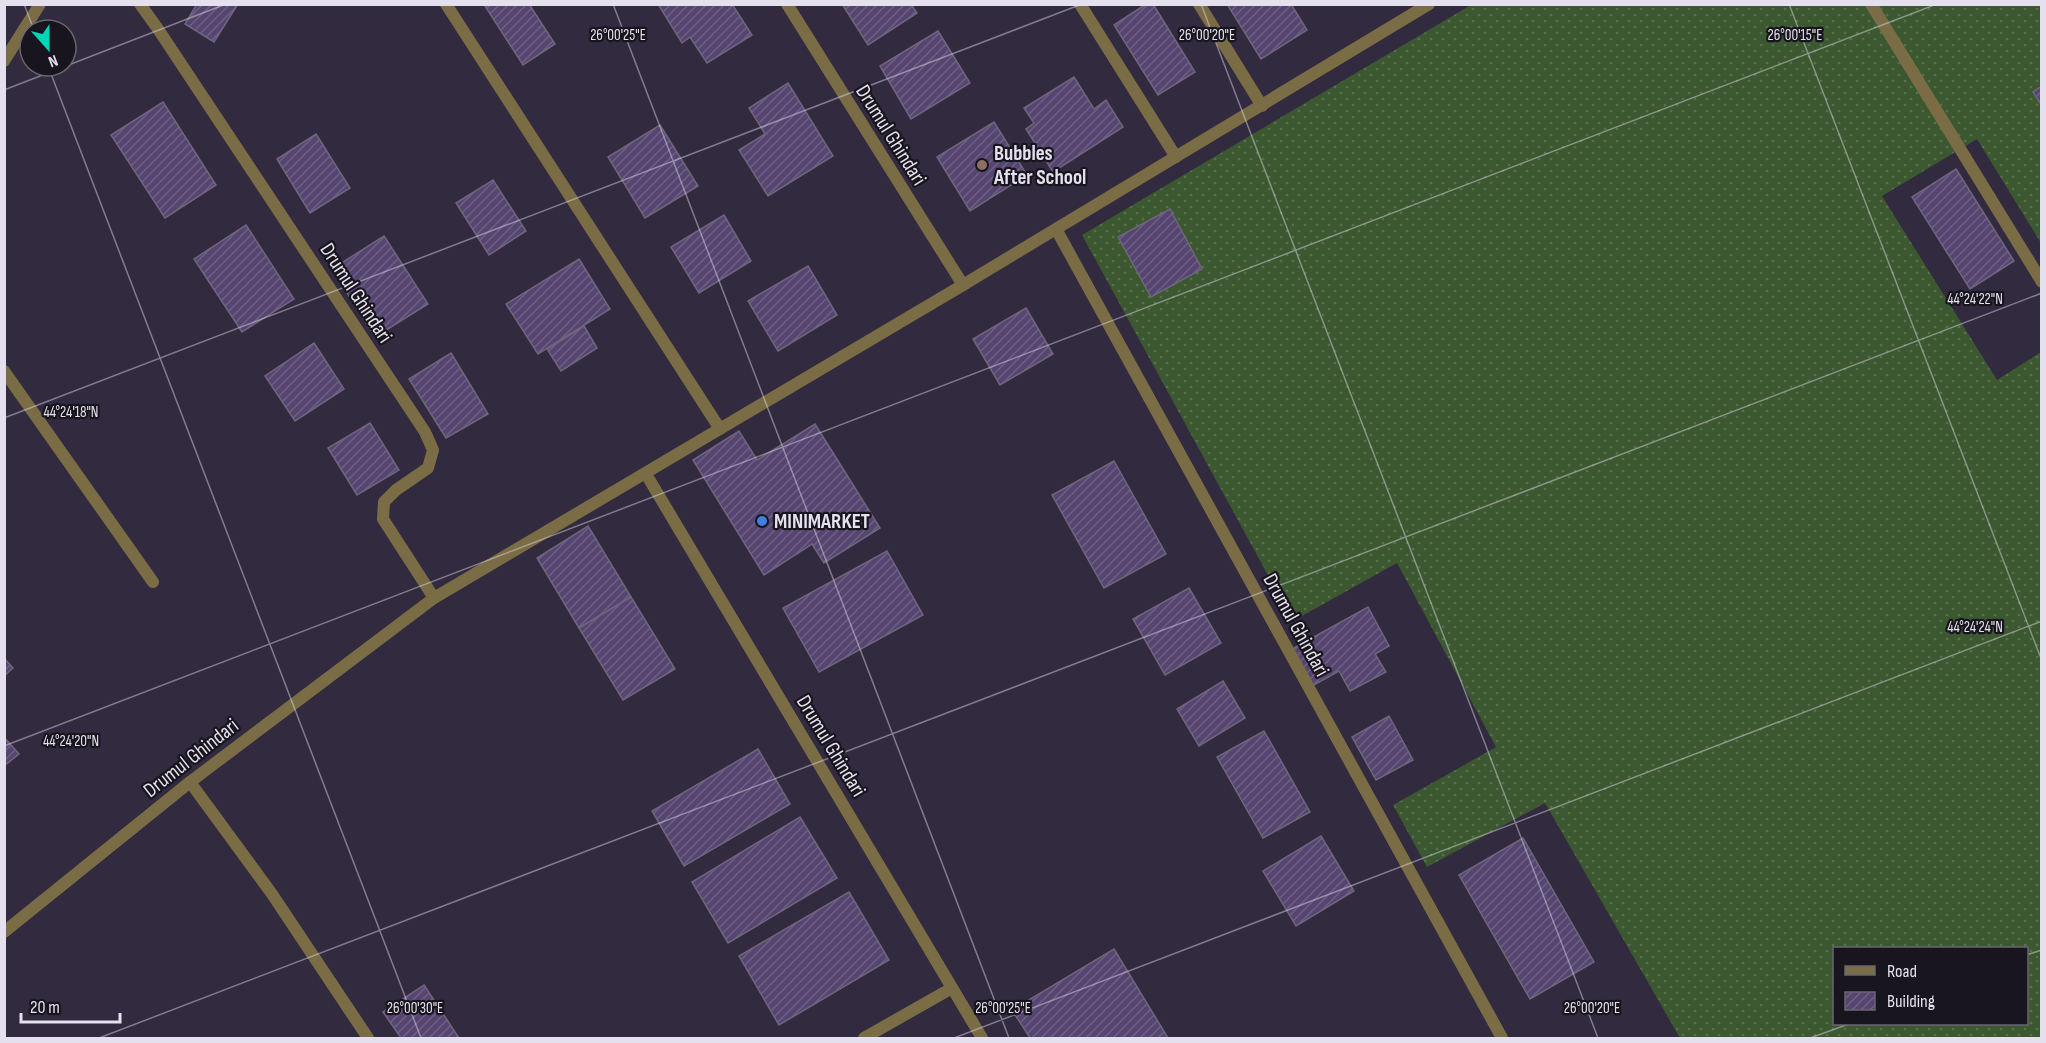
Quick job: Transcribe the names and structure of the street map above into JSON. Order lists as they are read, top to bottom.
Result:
{
  "streets": {
    "street": ["Drumul Ghindari"]
  },
  "places": ["Bubbles After School", "MINIMARKET"],
  "legend": ["Road", "Building"],
  "scale_bar": "20 m",
  "north": "bottom",
  "coordinates": [
    "26°00'25\"E",
    "26°00'20\"E",
    "26°00'15\"E",
    "44°24'22\"N",
    "44°24'18\"N",
    "44°24'24\"N",
    "44°24'20\"N",
    "26°00'30\"E"
  ]
}
